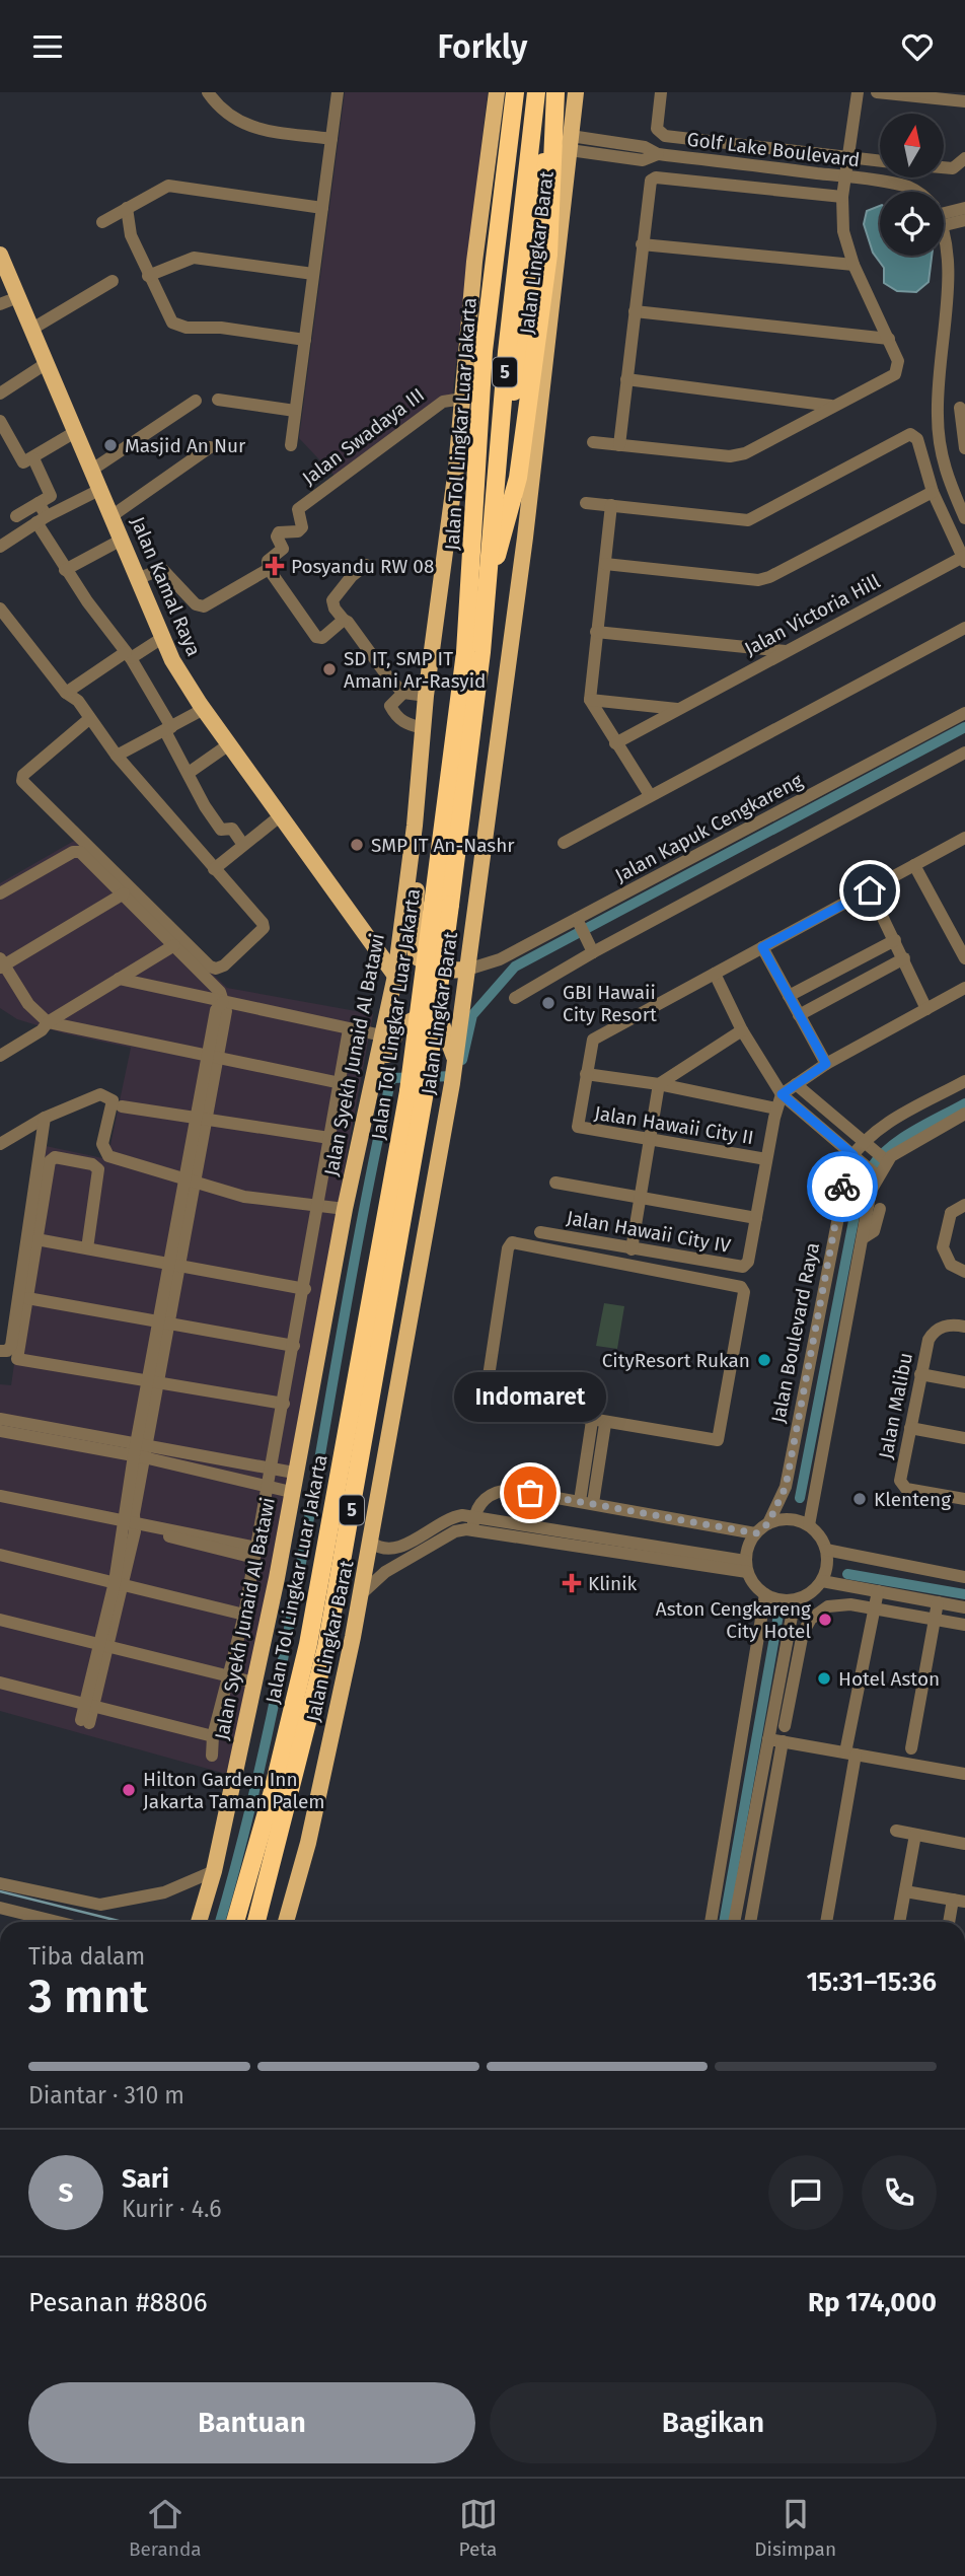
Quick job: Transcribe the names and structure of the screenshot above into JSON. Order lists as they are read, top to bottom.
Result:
{
  "streets": {
    "highway": ["5", "Jalan Tol Lingkar Luar Jakarta"],
    "main road": ["Jalan Lingkar Barat", "Jalan Kamal Raya", "Jalan Syekh Junaid Al Batawi"],
    "street": [
      "Golf Lake Boulevard",
      "Jalan Swadaya III",
      "Jalan Victoria Hill",
      "Jalan Kapuk Cengkareng",
      "Jalan Hawaii City II",
      "Jalan Hawaii City IV",
      "Jalan Boulevard Raya",
      "Jalan Malibu"
    ]
  },
  "crossings": [
    ["Golf Lake Boulevard", "Jalan Lingkar Barat"],
    ["Jalan Lingkar Barat", "Jalan Kapuk Cengkareng"],
    ["Jalan Swadaya III", "Jalan Syekh Junaid Al Batawi"],
    ["Jalan Kamal Raya", "Jalan Syekh Junaid Al Batawi"]
  ],
  "places": {
    "other": [
      "Masjid An Nur",
      "SD IT, SMP IT Amani Ar-Rasyid",
      "SMP IT An-Nashr",
      "GBI Hawaii City Resort",
      "CityResort Rukan",
      "Indomaret",
      "Klenteng",
      "Aston Cengkareng City Hotel",
      "Hotel Aston",
      "Hilton Garden Inn Jakarta Taman Palem"
    ],
    "health": ["Posyandu RW 08", "Klinik"]
  },
  "north": "top",
  "page": {
    "header": "Forkly",
    "bubble": "Indomaret",
    "heading": ["3 mnt", "Tiba dalam", "15:31–15:36"],
    "panel": [
      "Sari",
      "Kurir · 4.6",
      "Pesanan #8806",
      "Rp 174,000"
    ],
    "bar": "Diantar · 310 m",
    "round": "S",
    "buttons": ["Bantuan", "Bagikan"],
    "tabs": ["Beranda", "Peta", "Disimpan"]
  }
}
